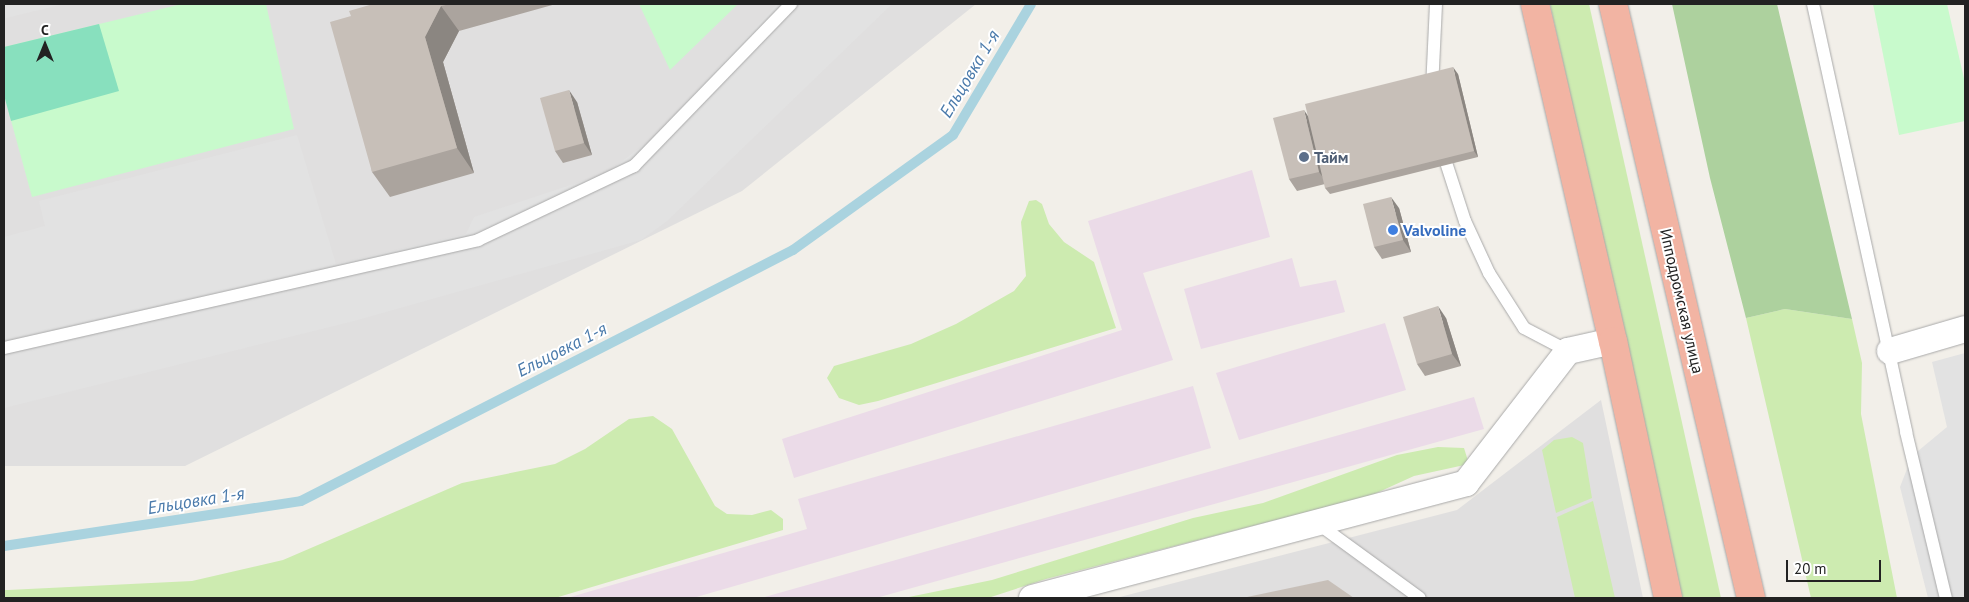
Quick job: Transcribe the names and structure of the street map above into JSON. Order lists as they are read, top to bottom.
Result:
{
  "streets": {
    "highway": ["Ипподромская улица"]
  },
  "water": ["Ельцовка 1-я"],
  "places": ["Тайм", "Valvoline"],
  "scale_bar": "20 m",
  "north": "top"
}
